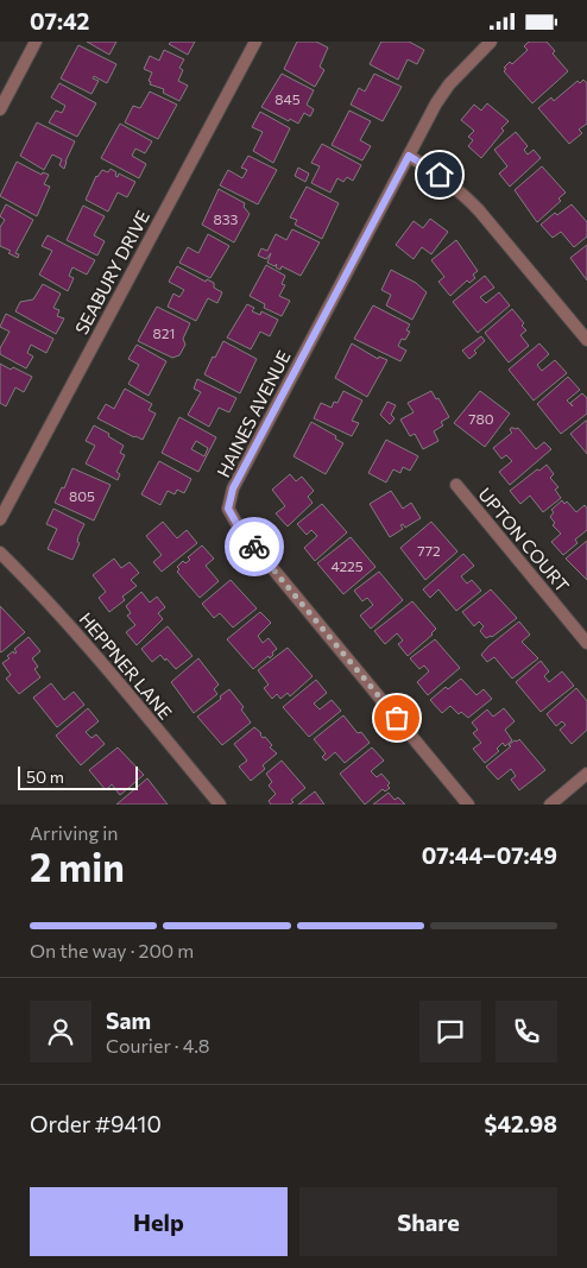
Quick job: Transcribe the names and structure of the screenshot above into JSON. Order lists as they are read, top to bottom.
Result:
{
  "streets": {
    "street": [
      "SEABURY DRIVE",
      "HAINES AVENUE",
      "UPTON COURT",
      "HEPPNER LANE"
    ]
  },
  "house_numbers": [
    "845",
    "833",
    "821",
    "780",
    "805",
    "772",
    "4225"
  ],
  "scale_bar": "50 m",
  "page": {
    "status": "07:42",
    "scale": "50 m",
    "heading": ["2 min", "Arriving in", "07:44–07:49"],
    "panel": [
      "Sam",
      "Courier · 4.8",
      "Order #9410",
      "$42.98"
    ],
    "bar": "On the way · 200 m",
    "buttons": ["Help", "Share"]
  }
}
